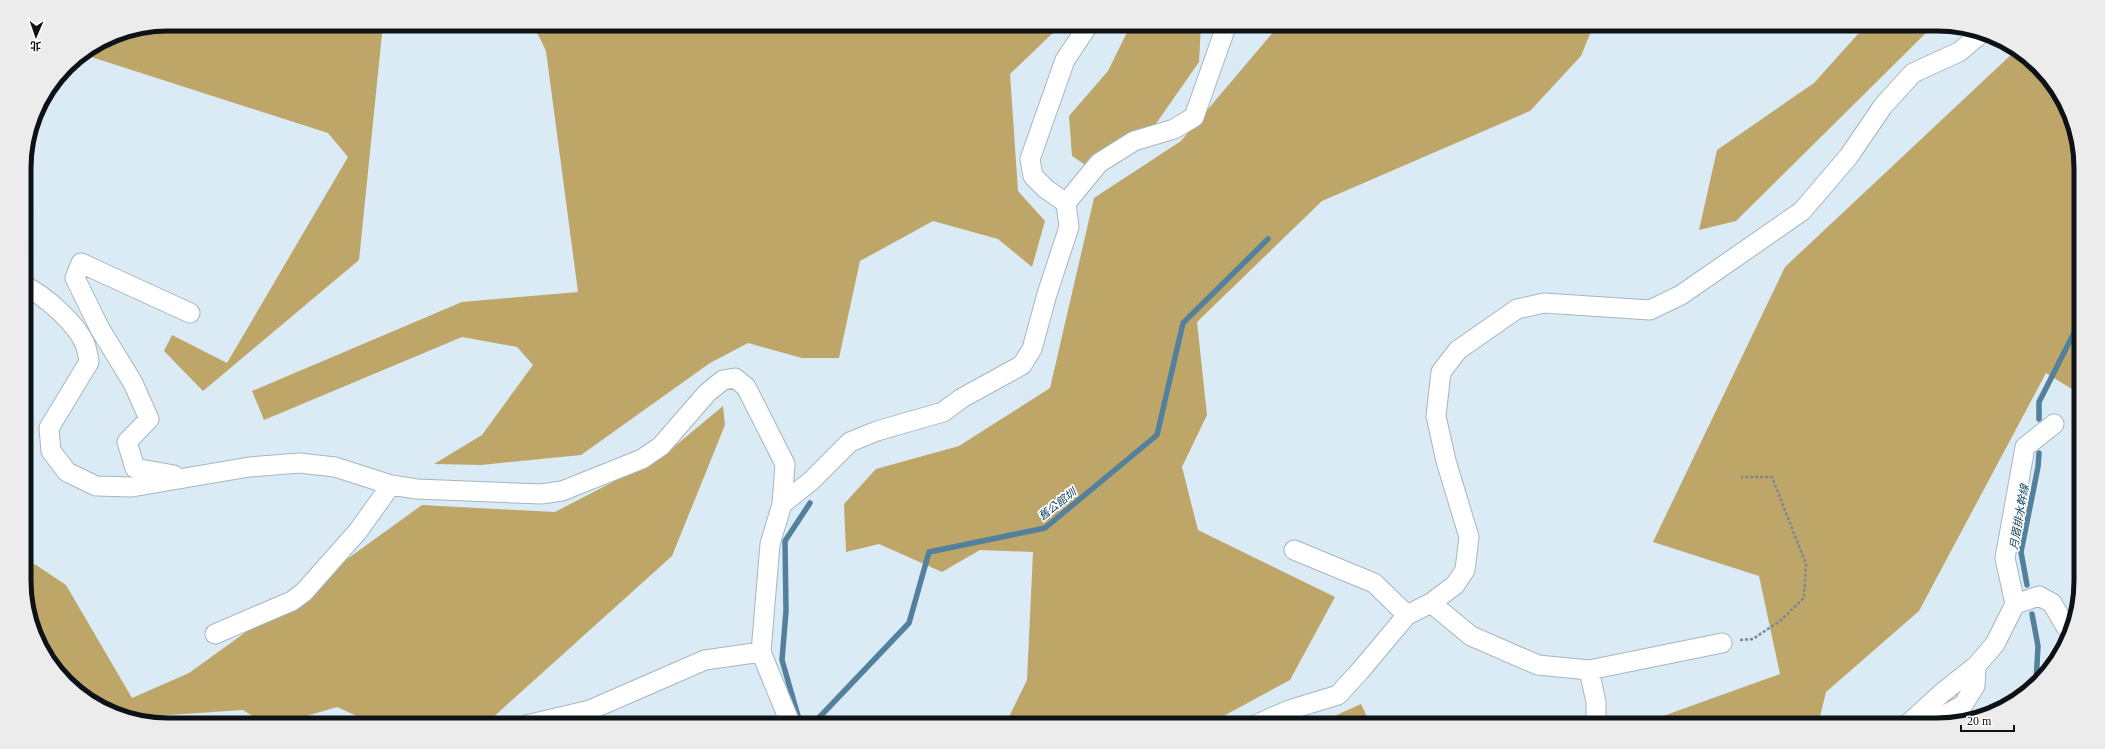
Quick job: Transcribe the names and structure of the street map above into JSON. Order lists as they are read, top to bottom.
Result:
{
  "water": ["舊公館圳", "月眉排水幹線"],
  "scale_bar": "20 m",
  "north": "bottom"
}
